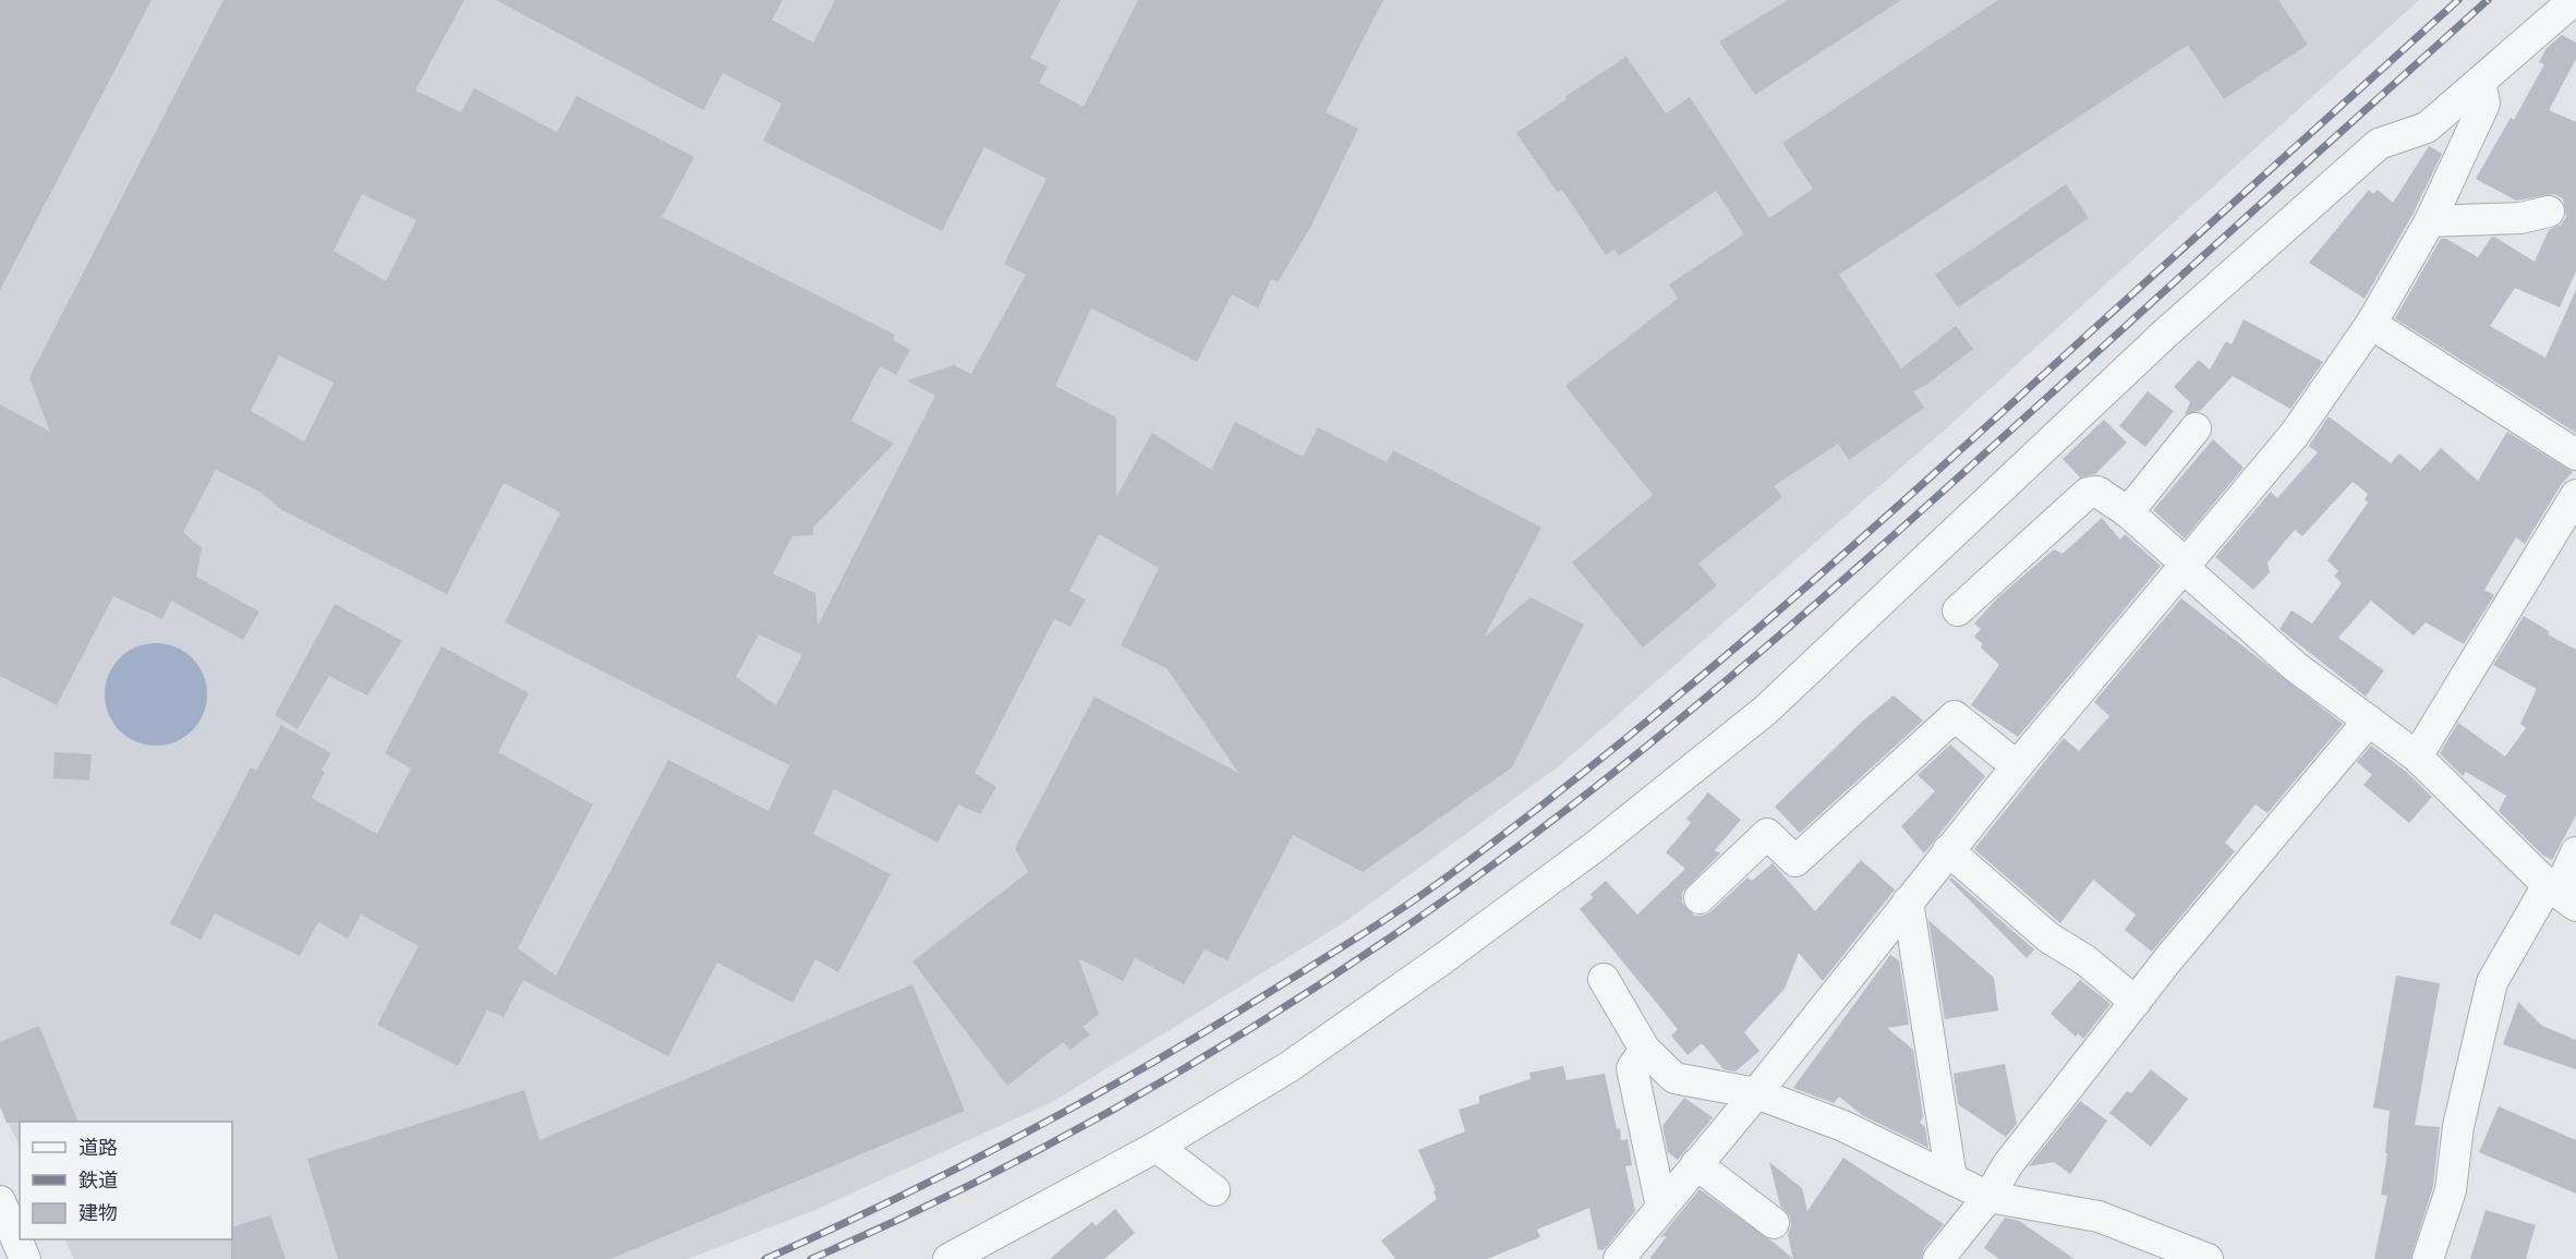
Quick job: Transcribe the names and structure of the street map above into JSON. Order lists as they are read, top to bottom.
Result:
{
  "legend": ["道路", "鉄道", "建物"]
}
